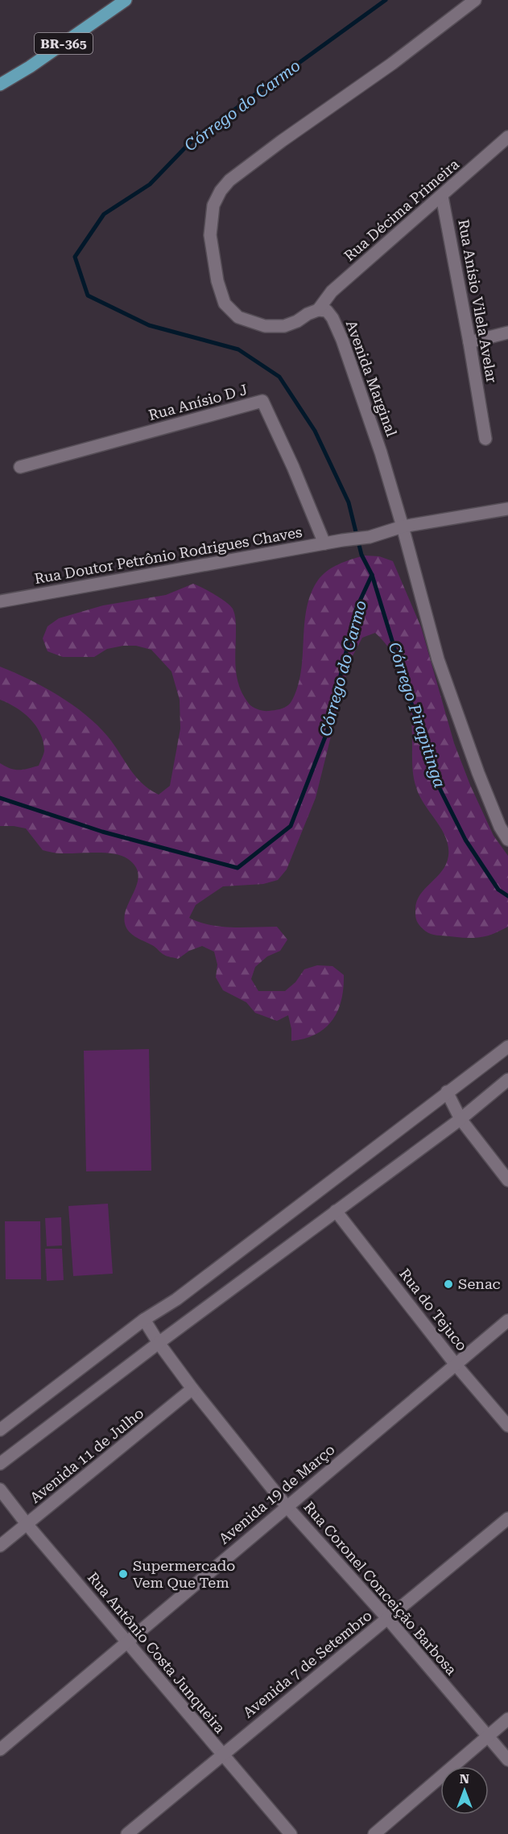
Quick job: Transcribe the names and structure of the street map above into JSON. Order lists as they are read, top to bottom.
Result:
{
  "streets": {
    "main road": ["BR-365"],
    "street": [
      "Rua Décima Primeira",
      "Rua Anísio Vilela Avelar",
      "Avenida Marginal",
      "Rua Anísio D J",
      "Rua Doutor Petrônio Rodrigues Chaves",
      "Rua do Tejuco",
      "Avenida 11 de Julho",
      "Avenida 19 de Março",
      "Rua Coronel Conceição Barbosa",
      "Rua Antônio Costa Junqueira",
      "Avenida 7 de Setembro"
    ]
  },
  "crossings": [
    ["Rua Décima Primeira", "Rua Anísio Vilela Avelar"],
    ["Rua Décima Primeira", "Avenida Marginal"],
    ["Avenida Marginal", "Rua Doutor Petrônio Rodrigues Chaves"],
    ["Rua Anísio D J", "Rua Doutor Petrônio Rodrigues Chaves"],
    ["Rua do Tejuco", "Avenida 19 de Março"],
    ["Avenida 11 de Julho", "Rua Coronel Conceição Barbosa"],
    ["Avenida 11 de Julho", "Rua Antônio Costa Junqueira"],
    ["Avenida 19 de Março", "Rua Coronel Conceição Barbosa"],
    ["Avenida 19 de Março", "Rua Antônio Costa Junqueira"],
    ["Rua Coronel Conceição Barbosa", "Avenida 7 de Setembro"],
    ["Rua Antônio Costa Junqueira", "Avenida 7 de Setembro"]
  ],
  "water": ["Córrego do Carmo", "Córrego Pirapitinga"],
  "places": ["Senac", "Supermercado Vem Que Tem"],
  "north": "top"
}
